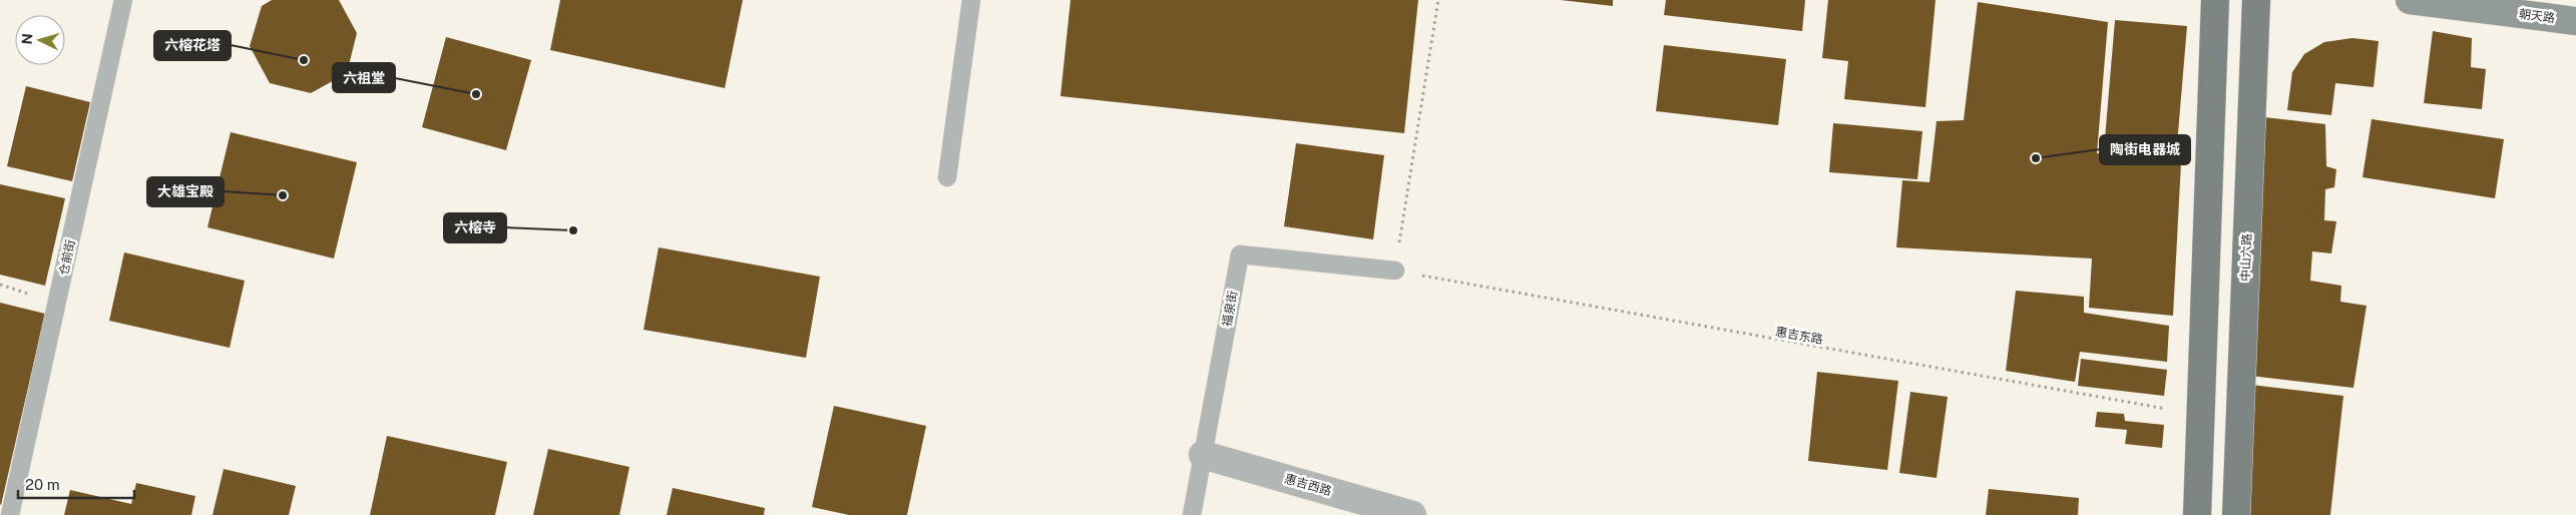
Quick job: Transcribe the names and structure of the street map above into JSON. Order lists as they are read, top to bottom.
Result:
{
  "streets": {
    "main road": ["中山六路"],
    "street": ["朝天路", "惠吉西路"],
    "lane": ["仓前街", "福泉街"],
    "path": ["惠吉东路"]
  },
  "crossings": [
    ["福泉街", "惠吉东路"],
    ["福泉街", "惠吉西路"]
  ],
  "places": [
    "六榕花塔",
    "六祖堂",
    "陶街电器城",
    "大雄宝殿",
    "六榕寺"
  ],
  "scale_bar": "20 m",
  "north": "left"
}
